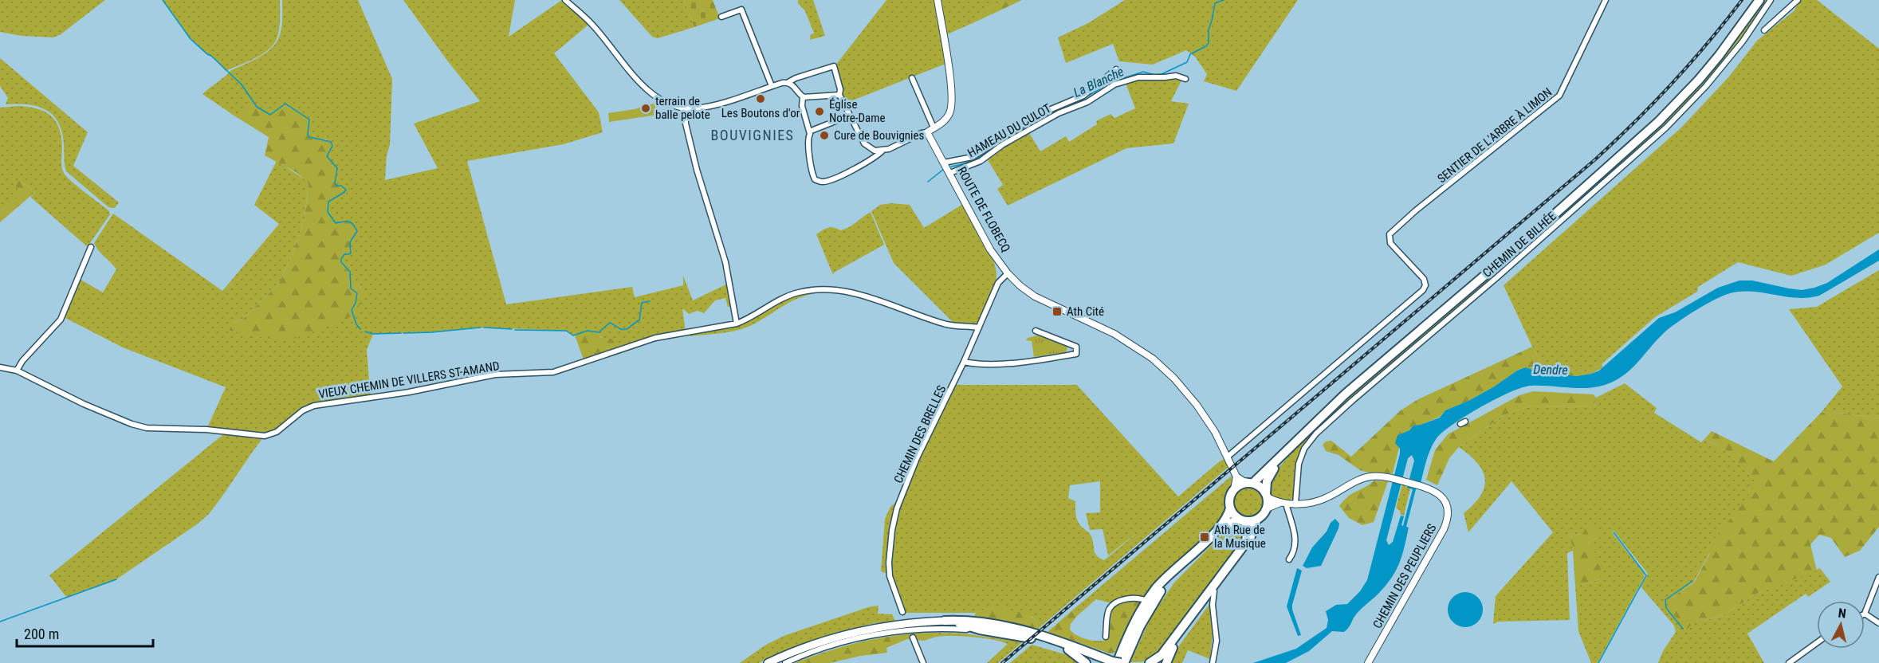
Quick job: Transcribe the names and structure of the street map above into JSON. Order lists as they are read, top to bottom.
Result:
{
  "streets": {
    "street": [
      "HAMEAU DU CULOT",
      "SENTIER DE L'ARBRE À LIMON",
      "ROUTE DE FLOBECQ",
      "CHEMIN DE BILHÉE",
      "VIEUX CHEMIN DE VILLERS ST-AMAND",
      "CHEMIN DES BRELLES",
      "CHEMIN DES PEUPLIERS"
    ]
  },
  "crossings": [
    ["HAMEAU DU CULOT", "ROUTE DE FLOBECQ"],
    ["SENTIER DE L'ARBRE À LIMON", "ROUTE DE FLOBECQ"],
    ["ROUTE DE FLOBECQ", "CHEMIN DES BRELLES"],
    ["CHEMIN DE BILHÉE", "CHEMIN DES PEUPLIERS"],
    ["VIEUX CHEMIN DE VILLERS ST-AMAND", "CHEMIN DES BRELLES"]
  ],
  "districts": ["BOUVIGNIES"],
  "water": ["La Blanche", "Dendre"],
  "places": {
    "other": [
      "Les Boutons d'or",
      "terrain de balle pelote",
      "Église Notre-Dame",
      "Cure de Bouvignies"
    ],
    "transit": ["Ath Cité", "Ath Rue de la Musique"]
  },
  "scale_bar": "200 m",
  "north": "top"
}
